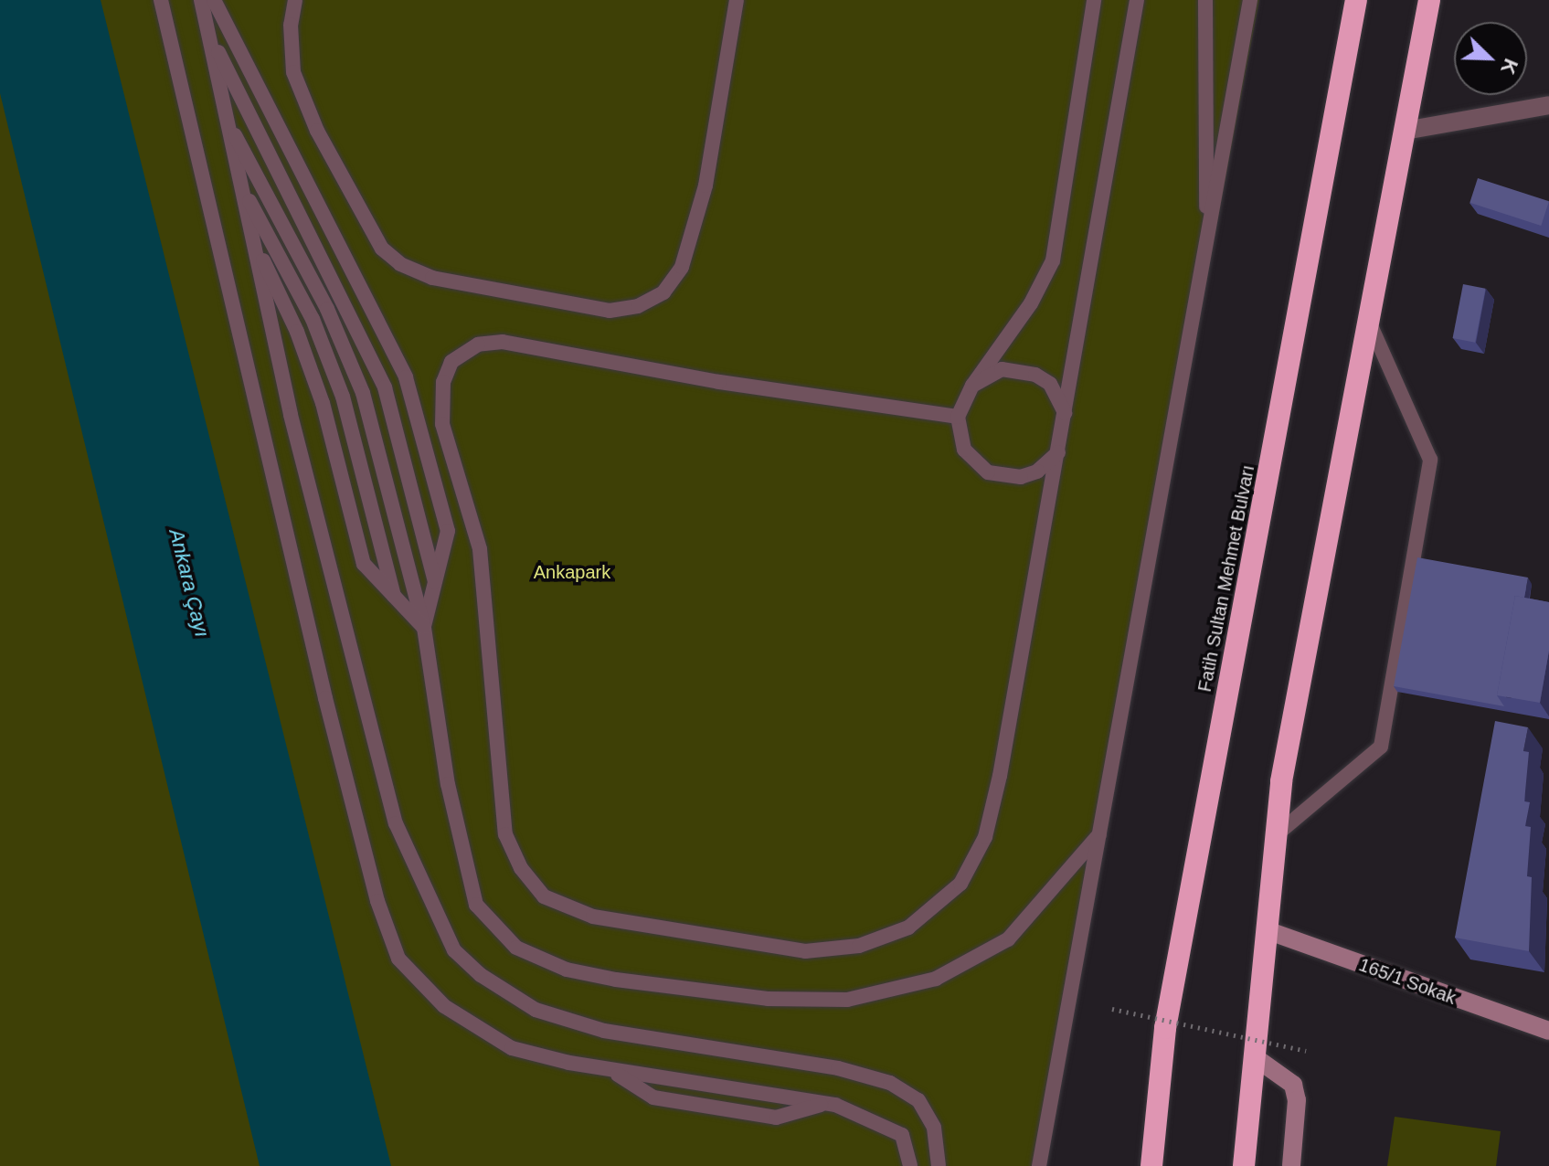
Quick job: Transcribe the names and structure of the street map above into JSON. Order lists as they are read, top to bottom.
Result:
{
  "streets": {
    "highway": ["Fatih Sultan Mehmet Bulvarı"],
    "street": ["165/1 Sokak"]
  },
  "water": ["Ankara Çayı"],
  "parks": ["Ankapark"],
  "north": "bottom right"
}
